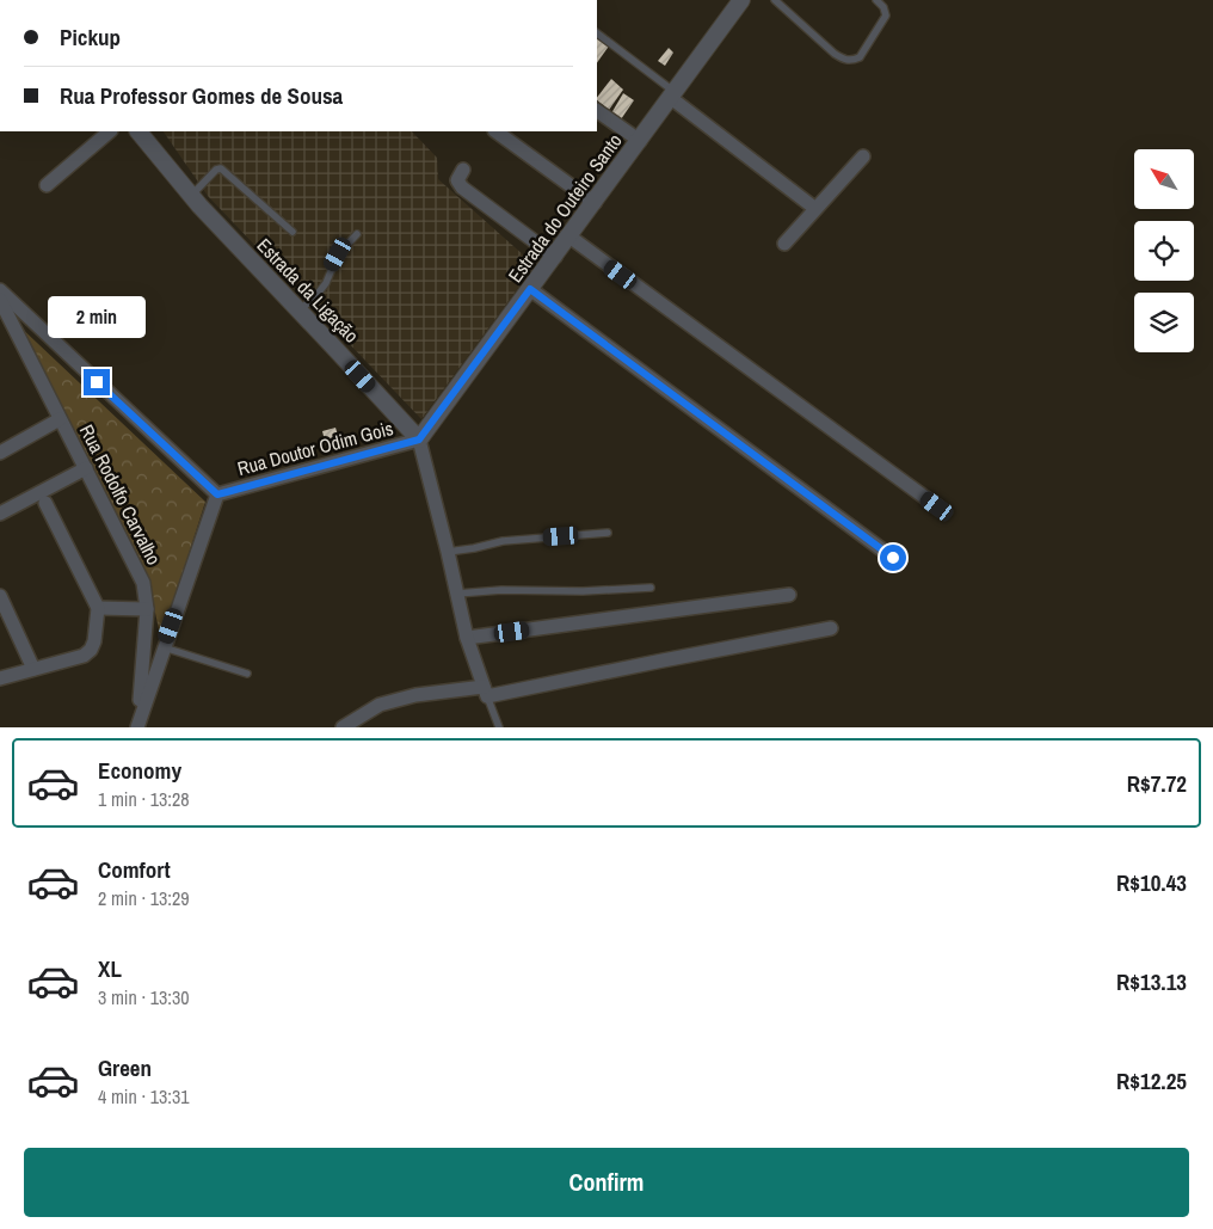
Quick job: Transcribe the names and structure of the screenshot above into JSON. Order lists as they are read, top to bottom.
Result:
{
  "streets": {
    "street": [
      "Estrada do Outeiro Santo",
      "Estrada da Ligação",
      "Rua Doutor Odim Gois",
      "Rua Rodolfo Carvalho"
    ]
  },
  "crossings": [
    ["Estrada do Outeiro Santo", "Estrada da Ligação"],
    ["Estrada do Outeiro Santo", "Rua Doutor Odim Gois"],
    ["Estrada da Ligação", "Rua Doutor Odim Gois"],
    ["Rua Doutor Odim Gois", "Rua Rodolfo Carvalho"]
  ],
  "north": "top left",
  "page": {
    "banner": ["Pickup", "Rua Professor Gomes de Sousa"],
    "bubble": "2 min",
    "list": [
      {
        "name": "Economy",
        "note": "1 min · 13:28",
        "value": "R$7.72"
      },
      {
        "name": "Comfort",
        "note": "2 min · 13:29",
        "value": "R$10.43"
      },
      {
        "name": "XL",
        "note": "3 min · 13:30",
        "value": "R$13.13"
      },
      {
        "name": "Green",
        "note": "4 min · 13:31",
        "value": "R$12.25"
      }
    ],
    "buttons": "Confirm"
  }
}
